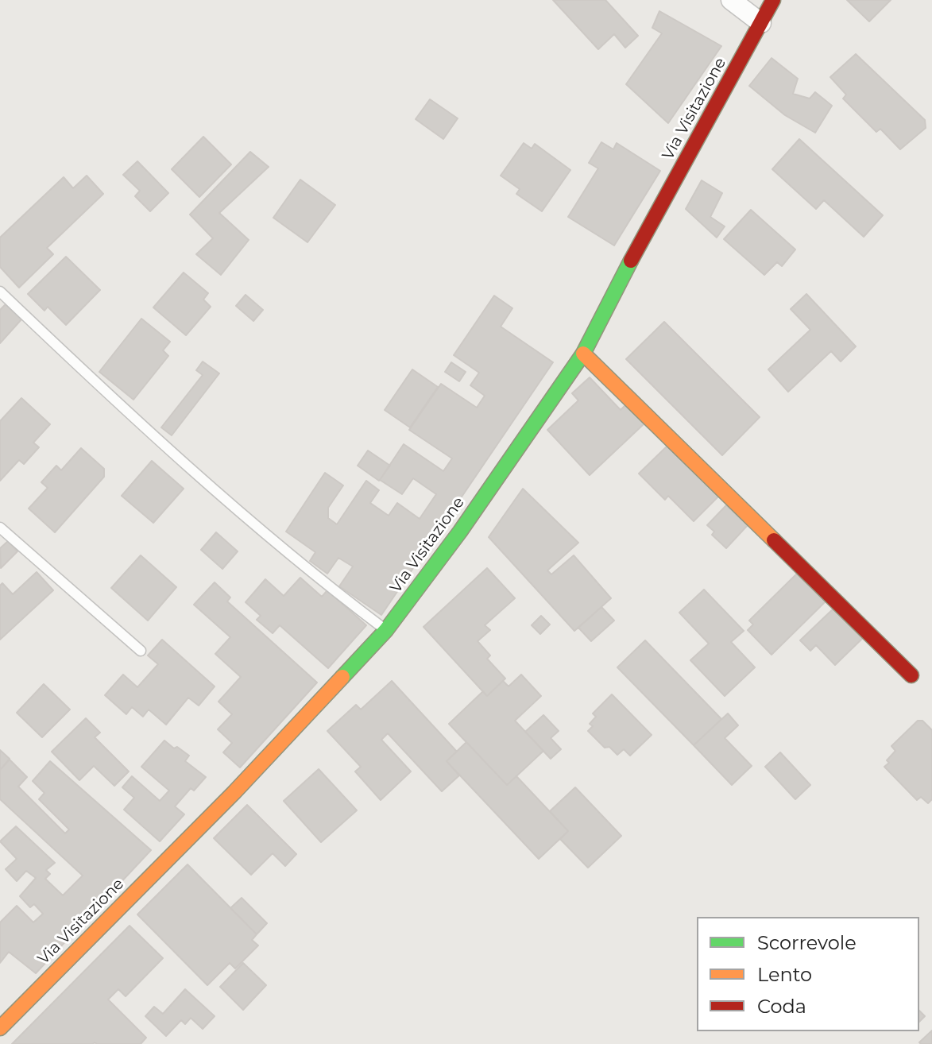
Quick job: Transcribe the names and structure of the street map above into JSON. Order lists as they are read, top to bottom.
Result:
{
  "streets": {
    "street": ["Via Visitazione"]
  },
  "legend": ["Scorrevole", "Lento", "Coda"]
}
